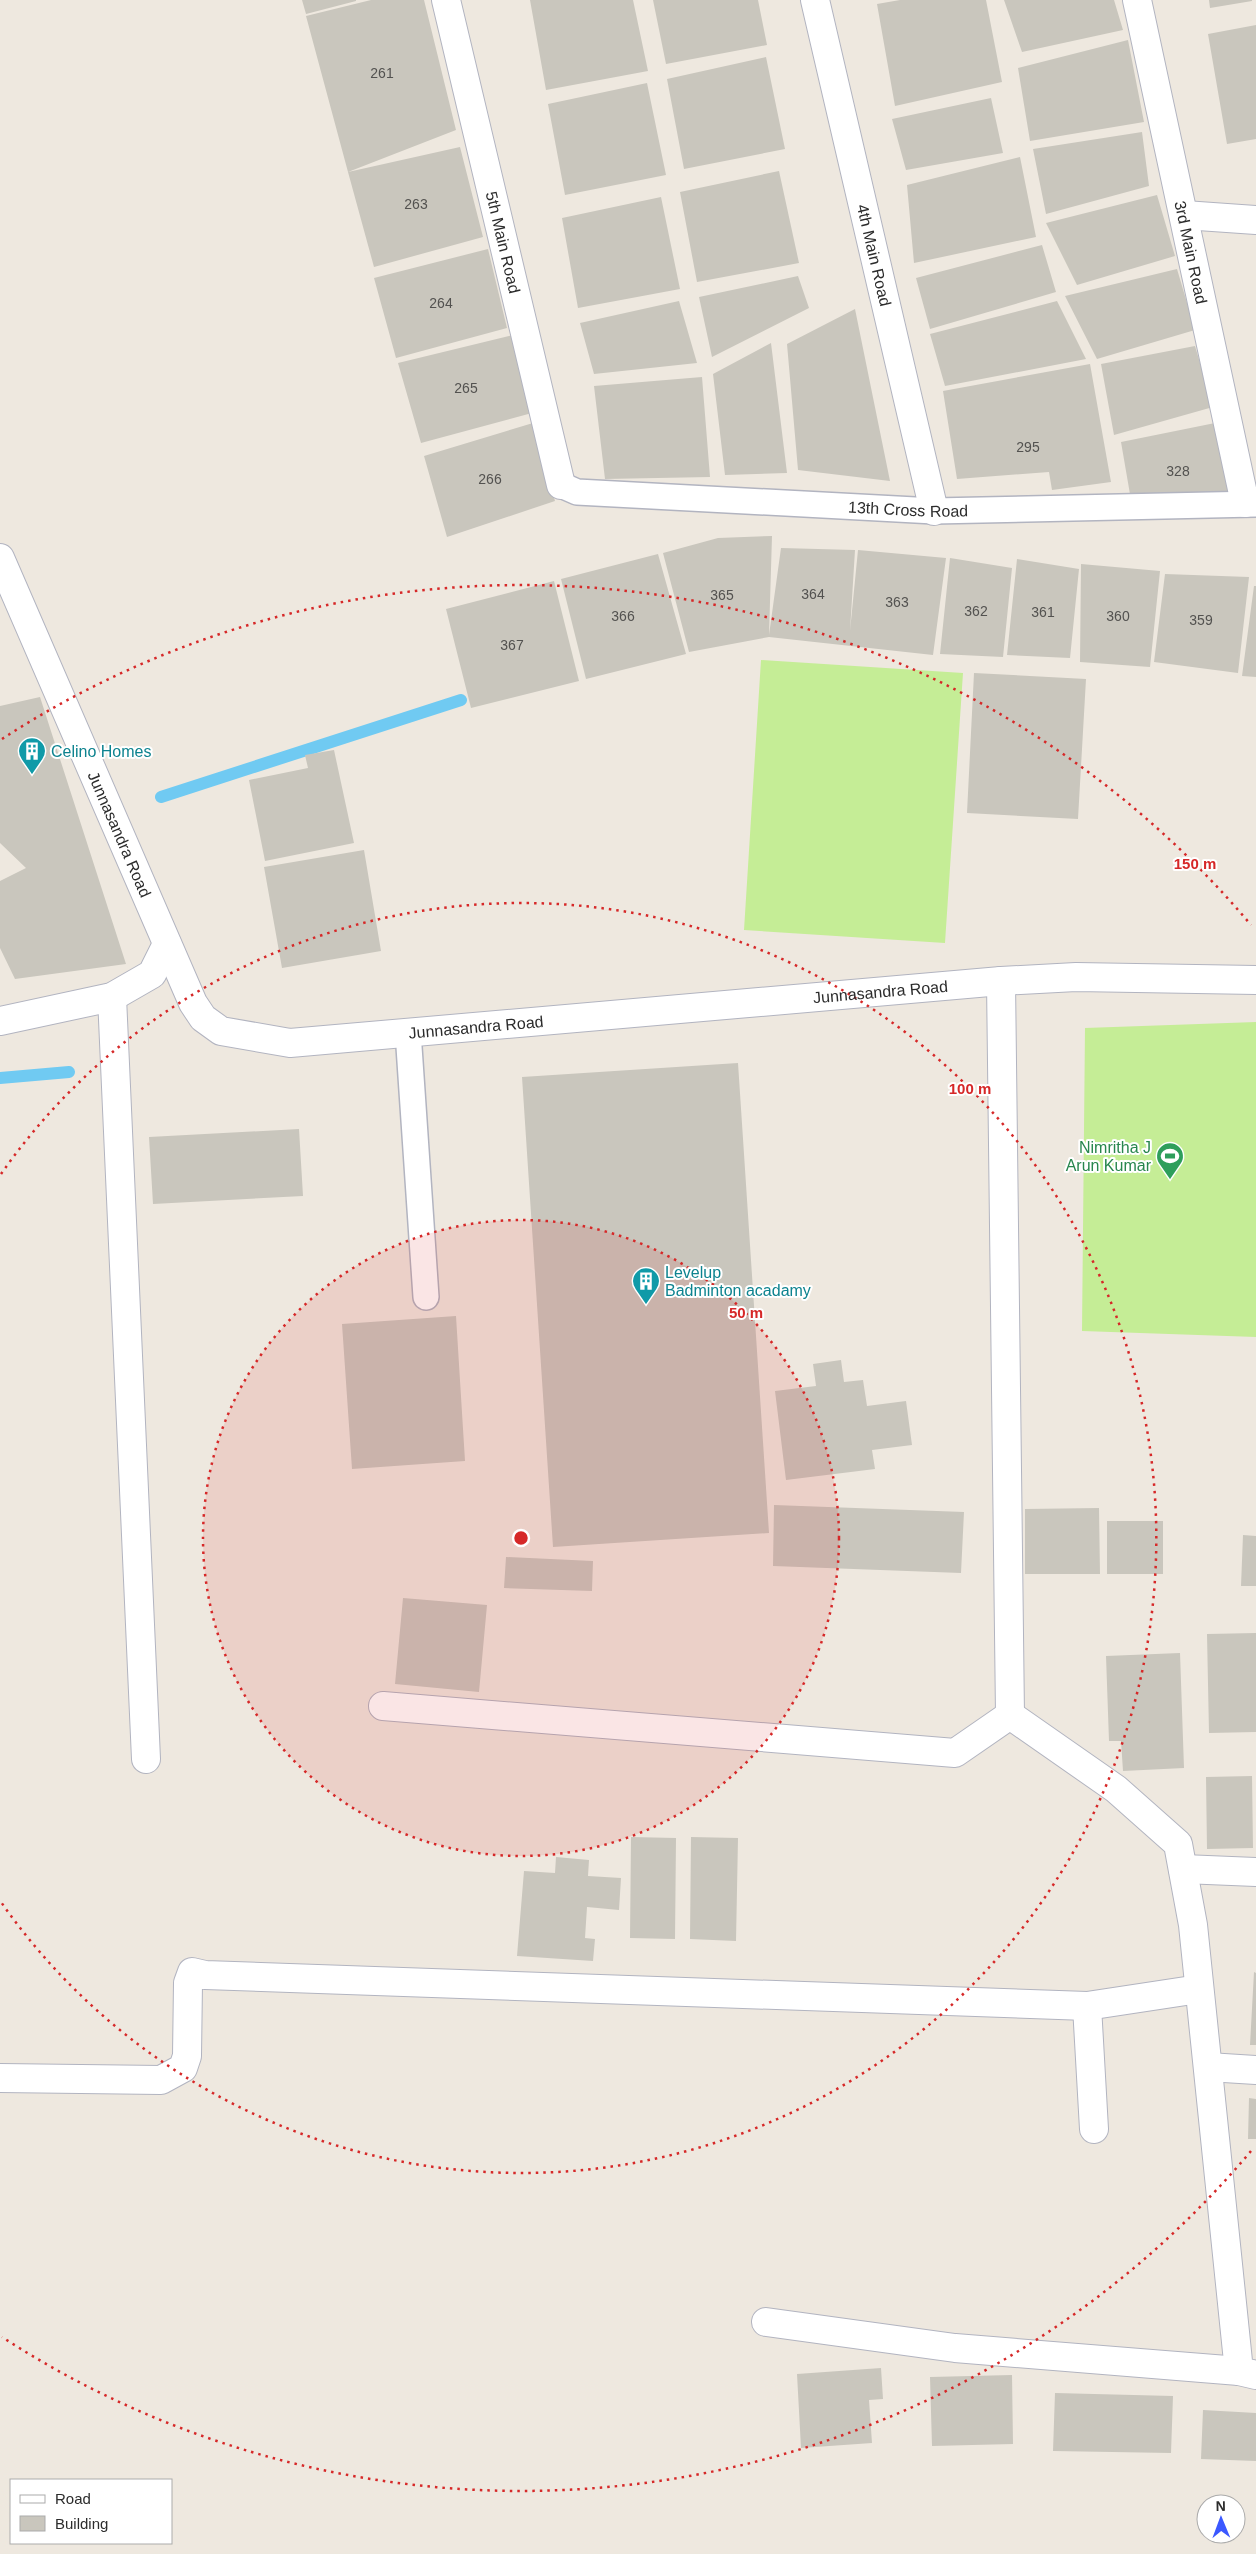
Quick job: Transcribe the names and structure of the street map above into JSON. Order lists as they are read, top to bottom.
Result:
{
  "streets": {
    "street": [
      "5th Main Road",
      "3rd Main Road",
      "4th Main Road",
      "Junnasandra Road"
    ],
    "lane": ["13th Cross Road"]
  },
  "crossings": [
    ["5th Main Road", "13th Cross Road"],
    ["3rd Main Road", "13th Cross Road"],
    ["4th Main Road", "13th Cross Road"]
  ],
  "places": {
    "building": ["Celino Homes", "Levelup Badminton acadamy"],
    "sports": ["Nimritha J Arun Kumar"]
  },
  "house_numbers": [
    "261",
    "263",
    "264",
    "265",
    "295",
    "328",
    "266",
    "364",
    "365",
    "363",
    "362",
    "361",
    "366",
    "360",
    "359",
    "367"
  ],
  "legend": ["Road", "Building"],
  "north": "top",
  "rings": ["150 m", "100 m", "50 m"]
}
